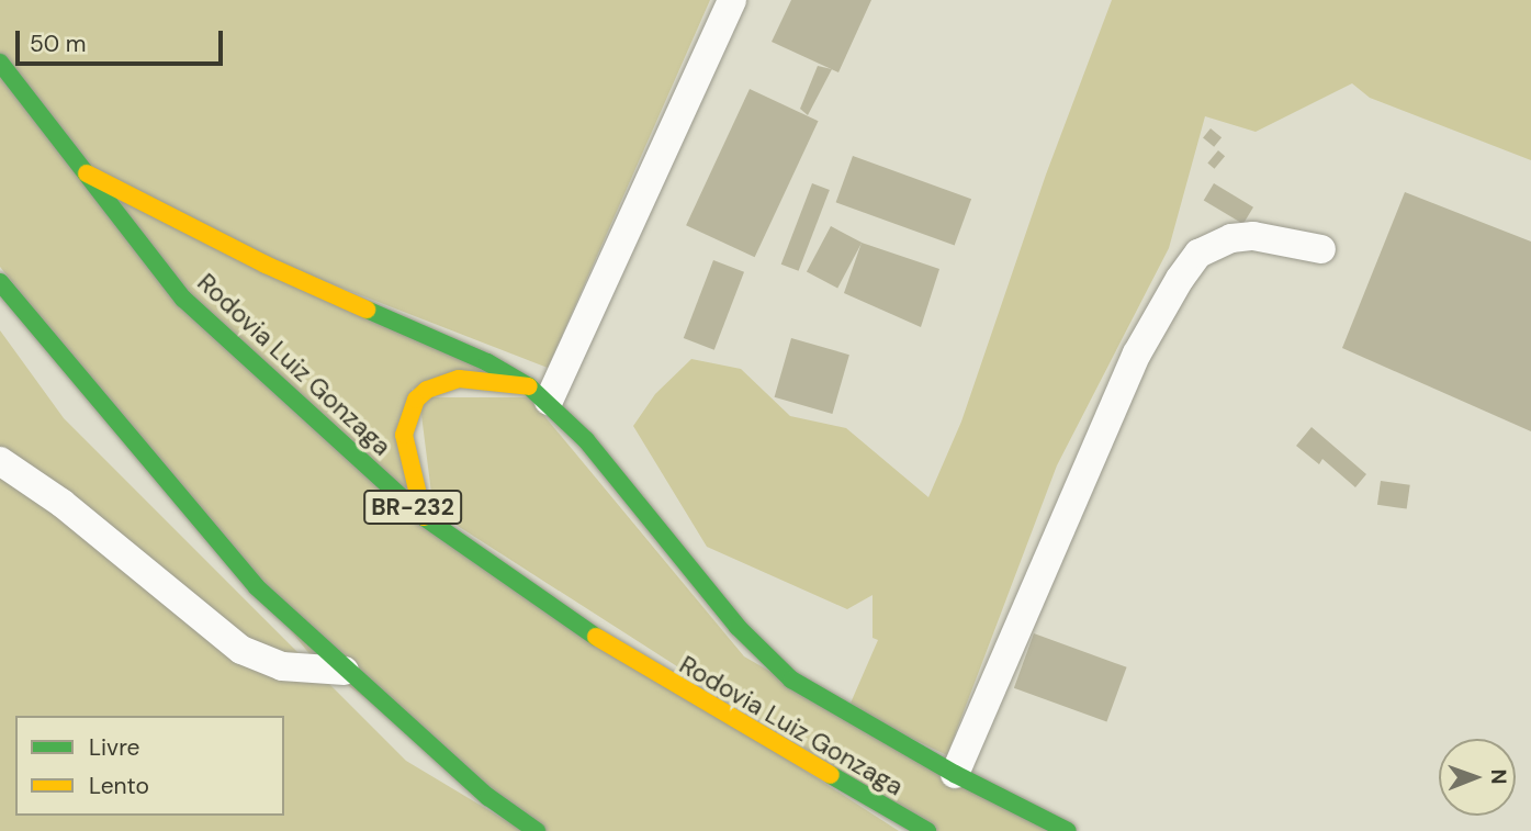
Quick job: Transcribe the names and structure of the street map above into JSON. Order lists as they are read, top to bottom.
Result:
{
  "streets": {
    "main road": ["Rodovia Luiz Gonzaga", "BR-232"]
  },
  "legend": ["Livre", "Lento"],
  "scale_bar": "50 m",
  "north": "right"
}
